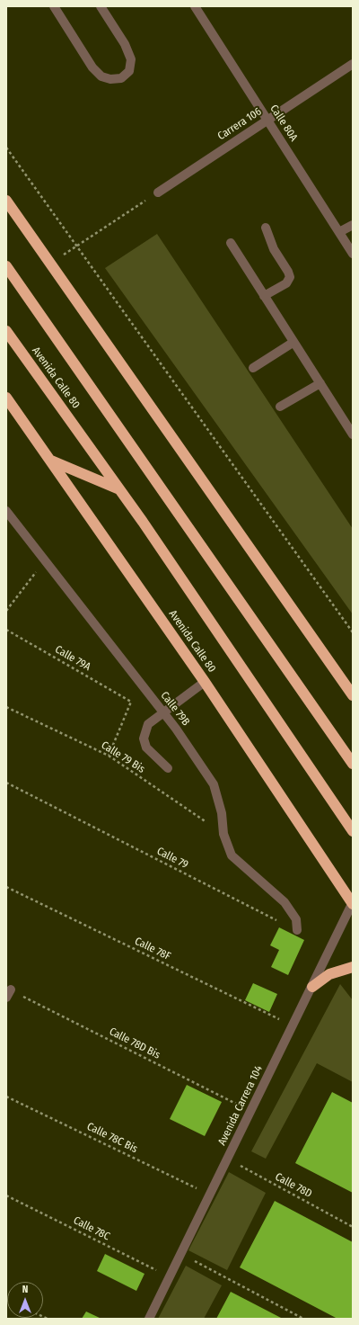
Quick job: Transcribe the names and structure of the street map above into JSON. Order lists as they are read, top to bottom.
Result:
{
  "streets": {
    "highway": ["Avenida Calle 80"],
    "street": [
      "Calle 80A",
      "Carrera 106",
      "Calle 79B",
      "Avenida Carrera 104"
    ],
    "path": [
      "Calle 79A",
      "Calle 79 Bis",
      "Calle 79",
      "Calle 78F",
      "Calle 78D Bis",
      "Calle 78C Bis",
      "Calle 78D",
      "Calle 78C"
    ]
  },
  "crossings": [
    ["Calle 80A", "Carrera 106"],
    ["Avenida Calle 80", "Avenida Carrera 104"],
    ["Calle 79A", "Calle 79 Bis"],
    ["Calle 79B", "Calle 79 Bis"],
    ["Calle 79B", "Calle 79"],
    ["Calle 78F", "Avenida Carrera 104"],
    ["Calle 78D Bis", "Avenida Carrera 104"],
    ["Avenida Carrera 104", "Calle 78C Bis"],
    ["Avenida Carrera 104", "Calle 78D"],
    ["Avenida Carrera 104", "Calle 78C"]
  ],
  "north": "top"
}
